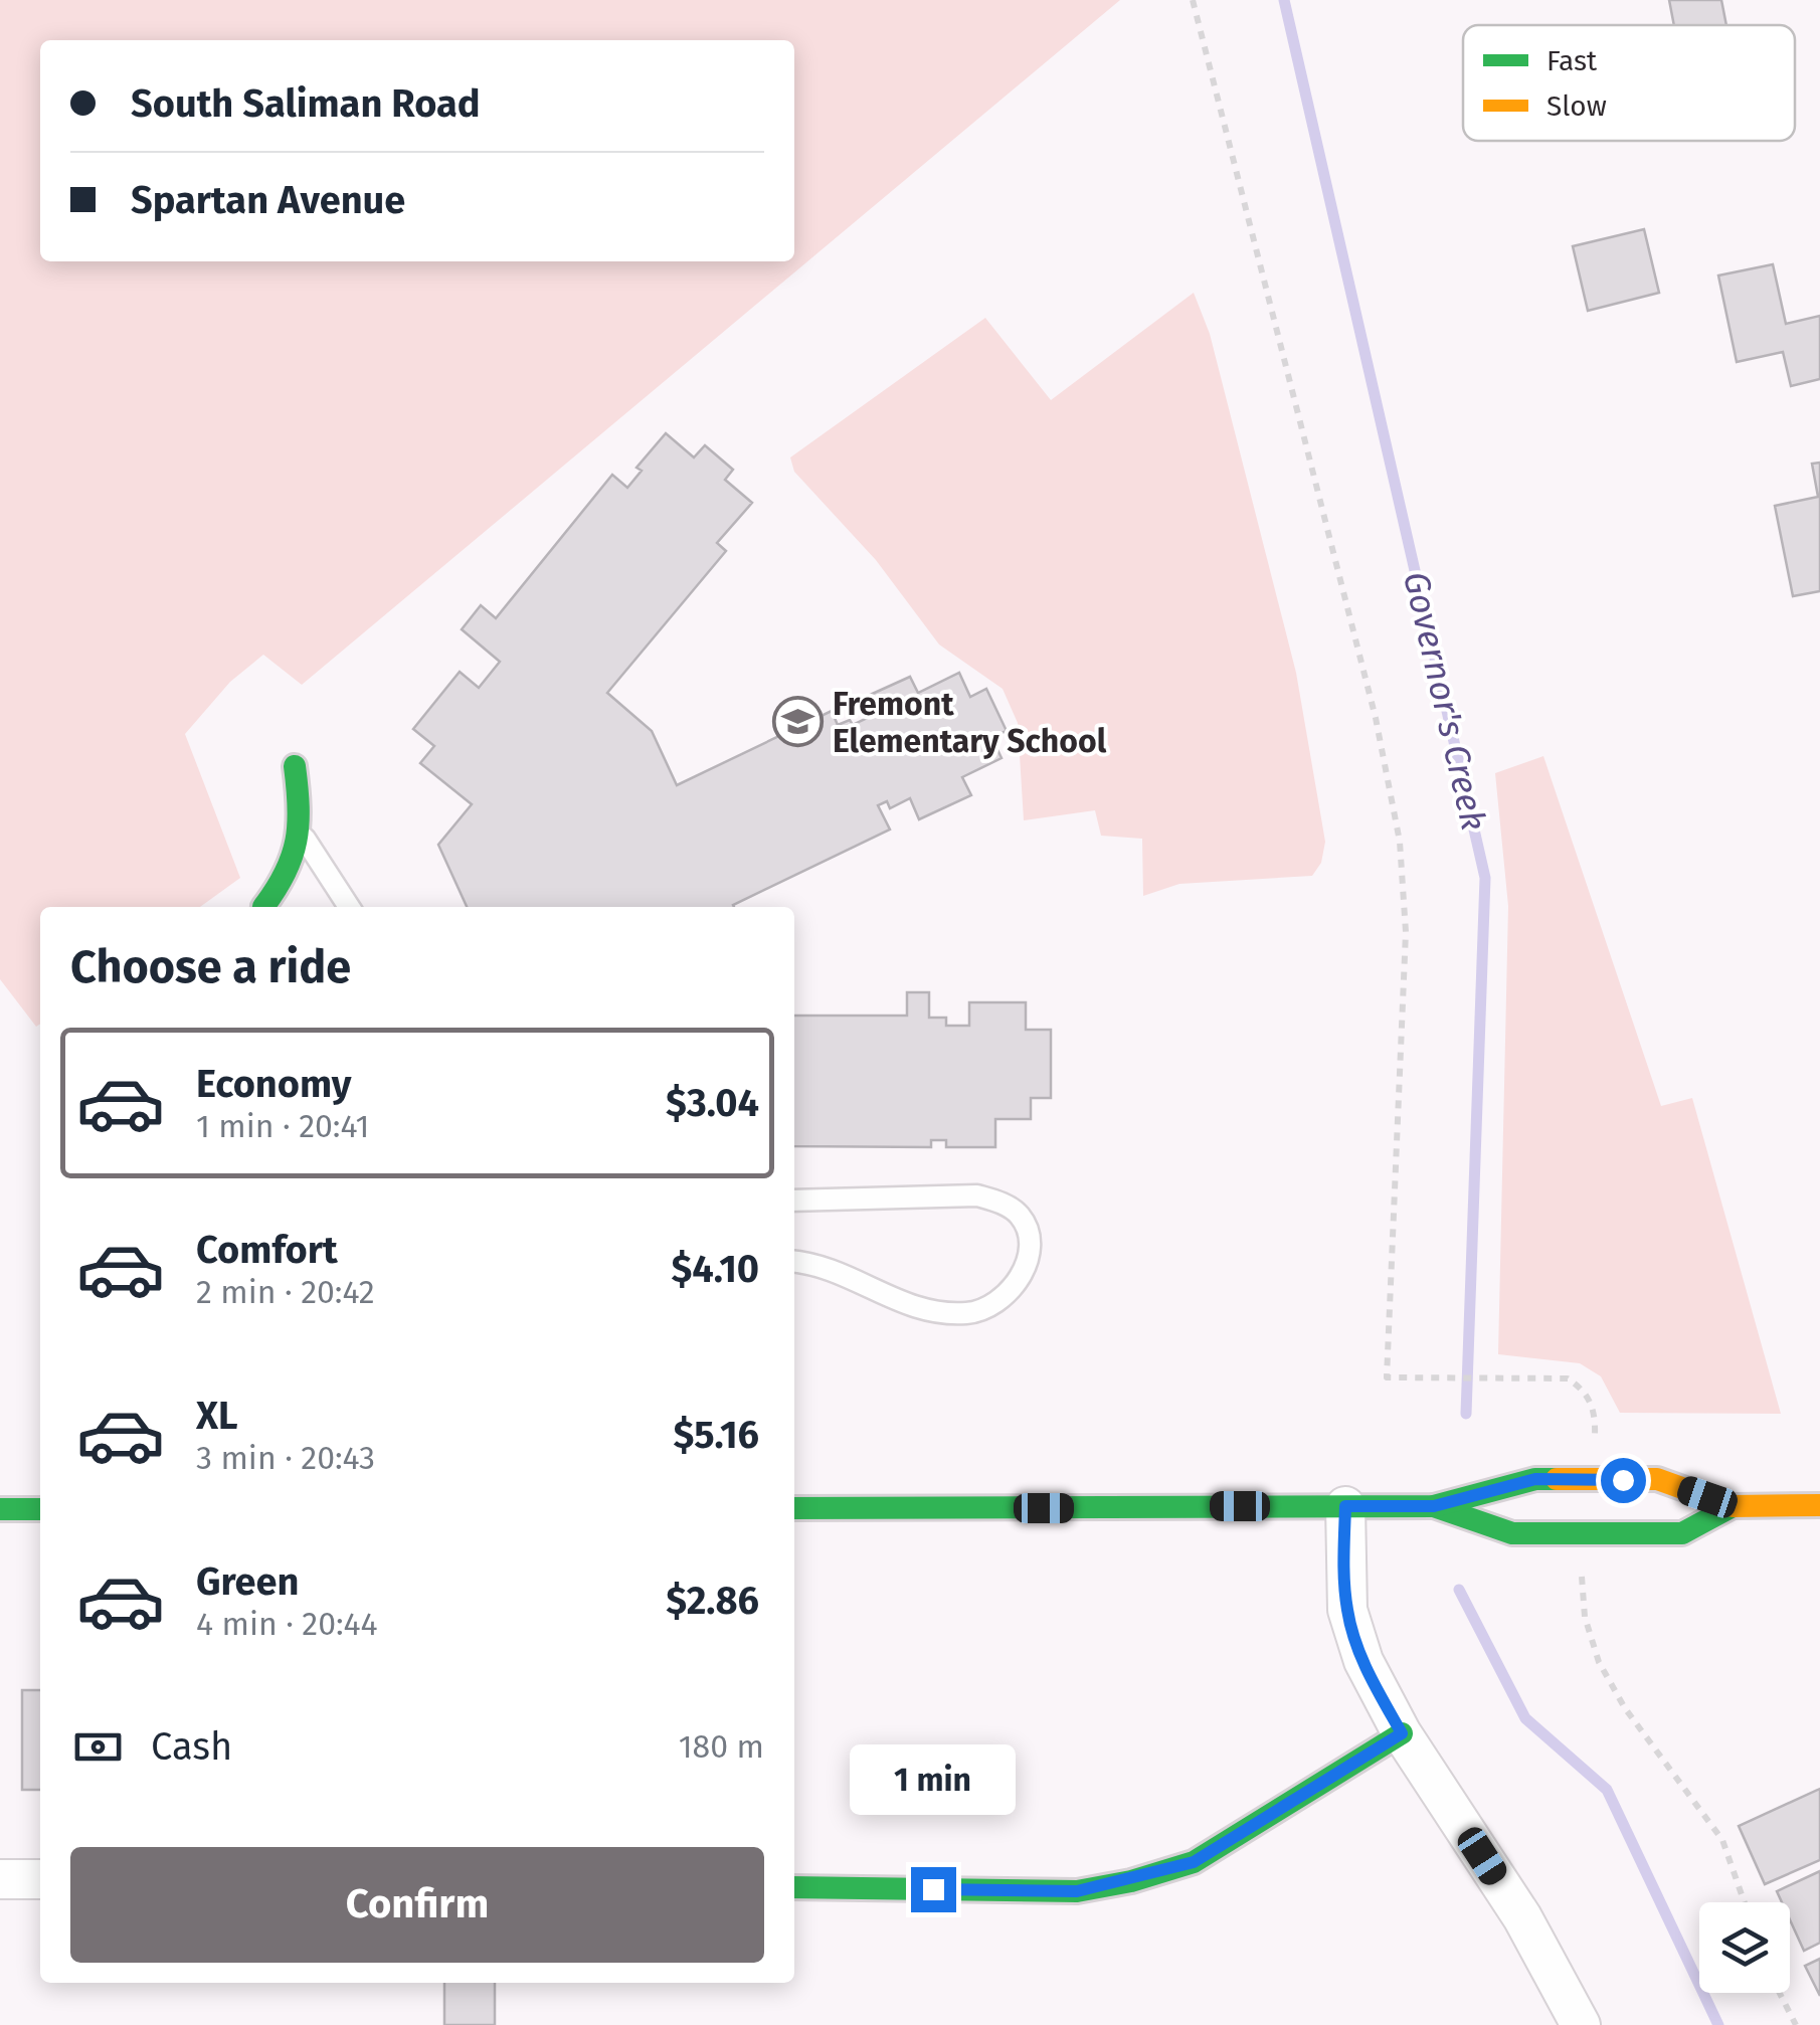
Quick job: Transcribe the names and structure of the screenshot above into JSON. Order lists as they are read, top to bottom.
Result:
{
  "water": ["Governor's Creek"],
  "places": {
    "school or university": ["Fremont Elementary School"]
  },
  "legend": ["Fast", "Slow"],
  "page": {
    "banner": ["South Saliman Road", "Spartan Avenue"],
    "heading": "Choose a ride",
    "list": [
      {
        "name": "Economy",
        "note": "1 min · 20:41",
        "value": "$3.04"
      },
      {
        "name": "Comfort",
        "note": "2 min · 20:42",
        "value": "$4.10"
      },
      {
        "name": "XL",
        "note": "3 min · 20:43",
        "value": "$5.16"
      },
      {
        "name": "Green",
        "note": "4 min · 20:44",
        "value": "$2.86"
      }
    ],
    "pay": ["Cash", "180 m"],
    "bubble": "1 min",
    "buttons": "Confirm"
  }
}
